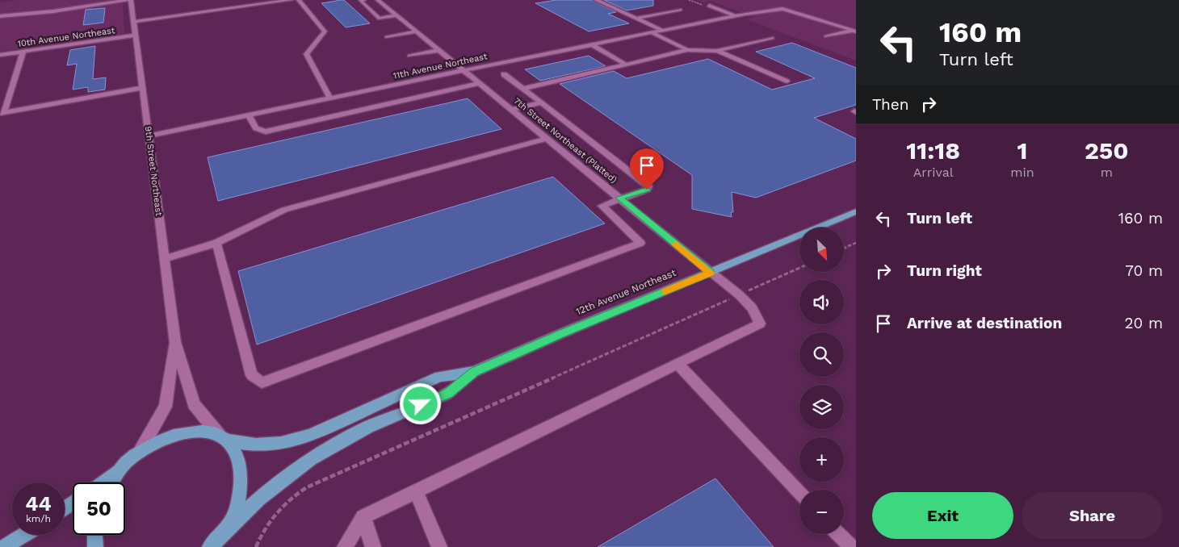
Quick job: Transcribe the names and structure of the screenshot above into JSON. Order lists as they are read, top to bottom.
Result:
{
  "streets": {
    "main road": ["12th Avenue Northeast"],
    "street": [
      "10th Avenue Northeast",
      "11th Avenue Northeast",
      "7th Street Northeast (Platted)",
      "9th Street Northeast"
    ]
  },
  "crossings": [
    ["10th Avenue Northeast", "9th Street Northeast"],
    ["11th Avenue Northeast", "7th Street Northeast (Platted)"],
    ["11th Avenue Northeast", "9th Street Northeast"],
    ["7th Street Northeast (Platted)", "12th Avenue Northeast"],
    ["9th Street Northeast", "12th Avenue Northeast"]
  ],
  "north": "bottom right",
  "page": {
    "turn": ["160 m", "Turn left"],
    "then": "Then",
    "eta": [
      "11:18",
      "Arrival",
      "1",
      "min",
      "250",
      "m"
    ],
    "list": [
      {
        "name": "Turn left",
        "value": "160 m"
      },
      {
        "name": "Turn right",
        "value": "70 m"
      },
      {
        "name": "Arrive at destination",
        "value": "20 m"
      }
    ],
    "map_buttons": ["+", "−"],
    "speed": "44 km/h",
    "limit": "50",
    "buttons": ["Exit", "Share"]
  }
}
